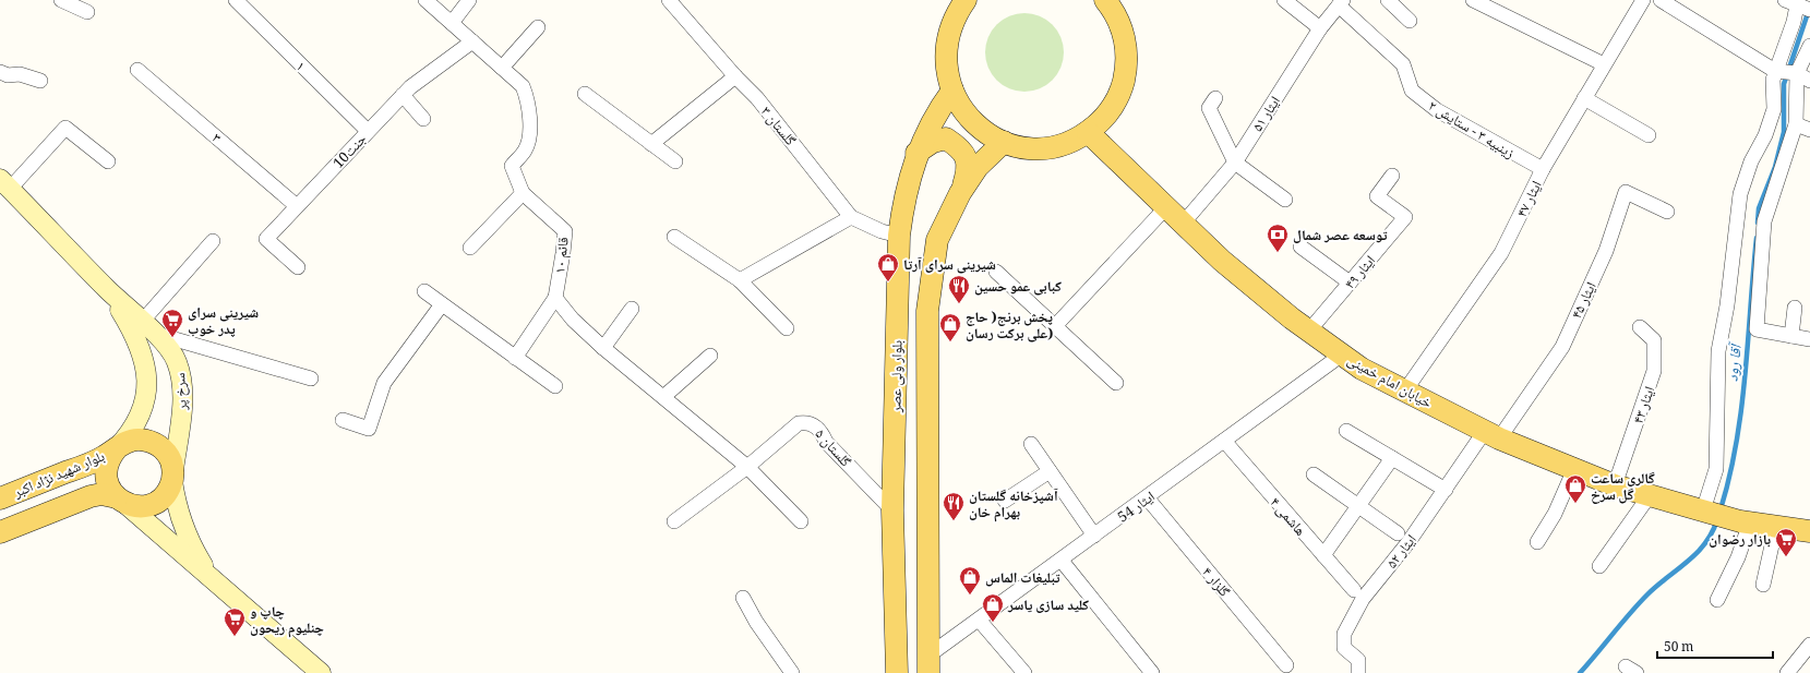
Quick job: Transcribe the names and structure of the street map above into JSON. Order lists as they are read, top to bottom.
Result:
{
  "streets": {
    "main road": [
      "بلوار ولی عصر",
      "خیابان امام خمینی",
      "سرخ پر",
      "بلوار شهید نژاد اکبر"
    ],
    "street": [
      "۱",
      "ایثار ۵۱",
      "گلستان ۳",
      "زینبیه ۳ - ستایش ۲",
      "۳",
      "جنت10",
      "ایثار ۴۷",
      "قائم ۱۰",
      "ایثار ۴۹",
      "ایثار ۴۵",
      "ایثار ۴۳",
      "گلستان ۵",
      "ایثار 54",
      "هاشمی ۴",
      "ایثار ۵۲",
      "گلزار ۴"
    ]
  },
  "crossings": [
    ["۱", "جنت10"],
    ["ایثار ۵۱", "زینبیه ۳ - ستایش ۲"],
    ["ایثار ۵۱", "خیابان امام خمینی"],
    ["گلستان ۳", "بلوار ولی عصر"],
    ["زینبیه ۳ - ستایش ۲", "ایثار ۴۷"],
    ["۳", "جنت10"],
    ["جنت10", "قائم ۱۰"],
    ["ایثار ۴۷", "خیابان امام خمینی"],
    ["ایثار ۴۹", "خیابان امام خمینی"],
    ["ایثار ۴۵", "خیابان امام خمینی"],
    ["ایثار ۴۵", "ایثار ۵۲"],
    ["بلوار ولی عصر", "گلستان ۵"],
    ["خیابان امام خمینی", "ایثار ۴۳"],
    ["خیابان امام خمینی", "ایثار 54"],
    ["خیابان امام خمینی", "ایثار ۵۲"],
    ["سرخ پر", "بلوار شهید نژاد اکبر"],
    ["ایثار 54", "هاشمی ۴"],
    ["ایثار 54", "گلزار ۴"]
  ],
  "water": ["آقا رود"],
  "places": {
    "bank": ["توسعه عصر شمال"],
    "shop": [
      "شیرینی سرای آرتا",
      "پخش برنج( حاج علی برکت رسان)",
      "گالری ساعت گل سرخ",
      "تبلیغات الماس",
      "کلید سازی یاسر"
    ],
    "restaurant": ["کبابی عمو حسین", "آشپزخانه گلستان بهرام خان"],
    "supermarket": ["شیرینی سرای پدر خوب", "بازار رضوان", "چاپ و چنلیوم ریحون"]
  },
  "scale_bar": "50 m"
}
